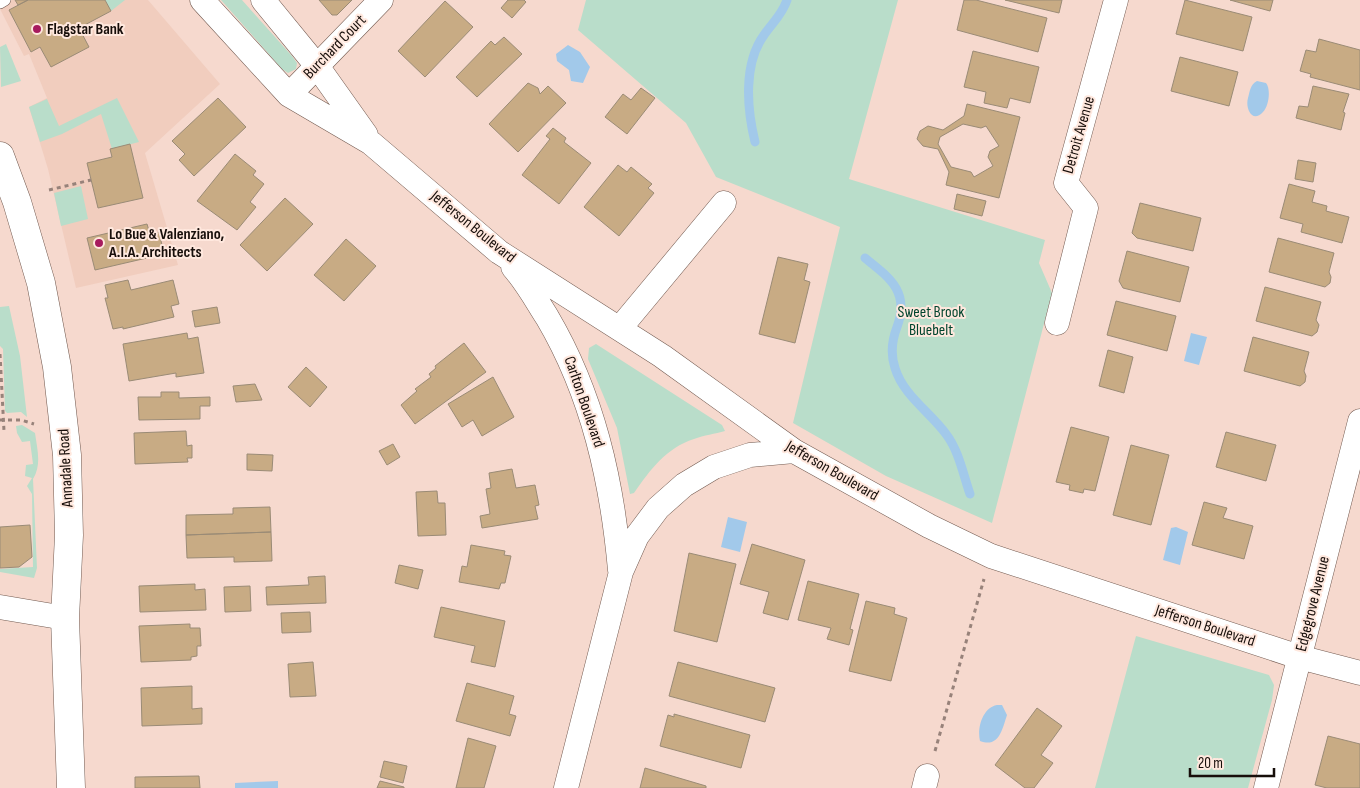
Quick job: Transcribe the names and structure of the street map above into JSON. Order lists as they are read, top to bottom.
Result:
{
  "streets": {
    "street": [
      "Burchard Court",
      "Detroit Avenue",
      "Jefferson Boulevard",
      "Carlton Boulevard",
      "Annadale Road",
      "Edgegrove Avenue"
    ]
  },
  "crossings": [
    ["Burchard Court", "Jefferson Boulevard"],
    ["Jefferson Boulevard", "Carlton Boulevard"],
    ["Jefferson Boulevard", "Edgegrove Avenue"]
  ],
  "parks": ["Sweet Brook Bluebelt"],
  "places": ["Flagstar Bank", "Lo Bue & Valenziano, A.I.A. Architects"],
  "scale_bar": "20 m"
}
